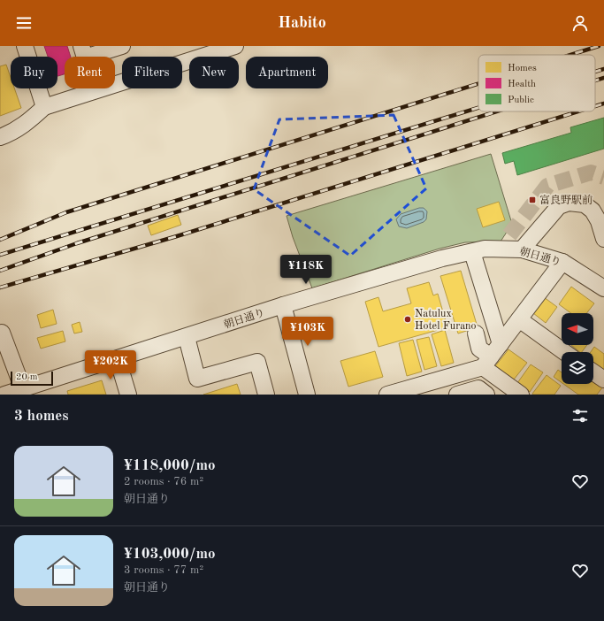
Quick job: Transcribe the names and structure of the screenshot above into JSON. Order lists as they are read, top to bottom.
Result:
{
  "streets": {
    "street": ["朝日通り"]
  },
  "places": {
    "transit": ["富良野駅前"],
    "other": ["Natulux Hotel Furano"]
  },
  "legend": ["Homes", "Health", "Public"],
  "scale_bar": "20 m",
  "north": "left",
  "page": {
    "header": "Habito",
    "chip": [
      "Buy",
      "Rent",
      "Filters",
      "New",
      "Apartment"
    ],
    "price": ["¥118K", "¥103K", "¥202K"],
    "scale": "20 m",
    "heading": "3 homes",
    "list": [
      {
        "name": "¥118,000/mo",
        "note": "2 rooms · 76 m² · 朝日通り"
      },
      {
        "name": "¥103,000/mo",
        "note": "3 rooms · 77 m² · 朝日通り"
      }
    ]
  }
}
